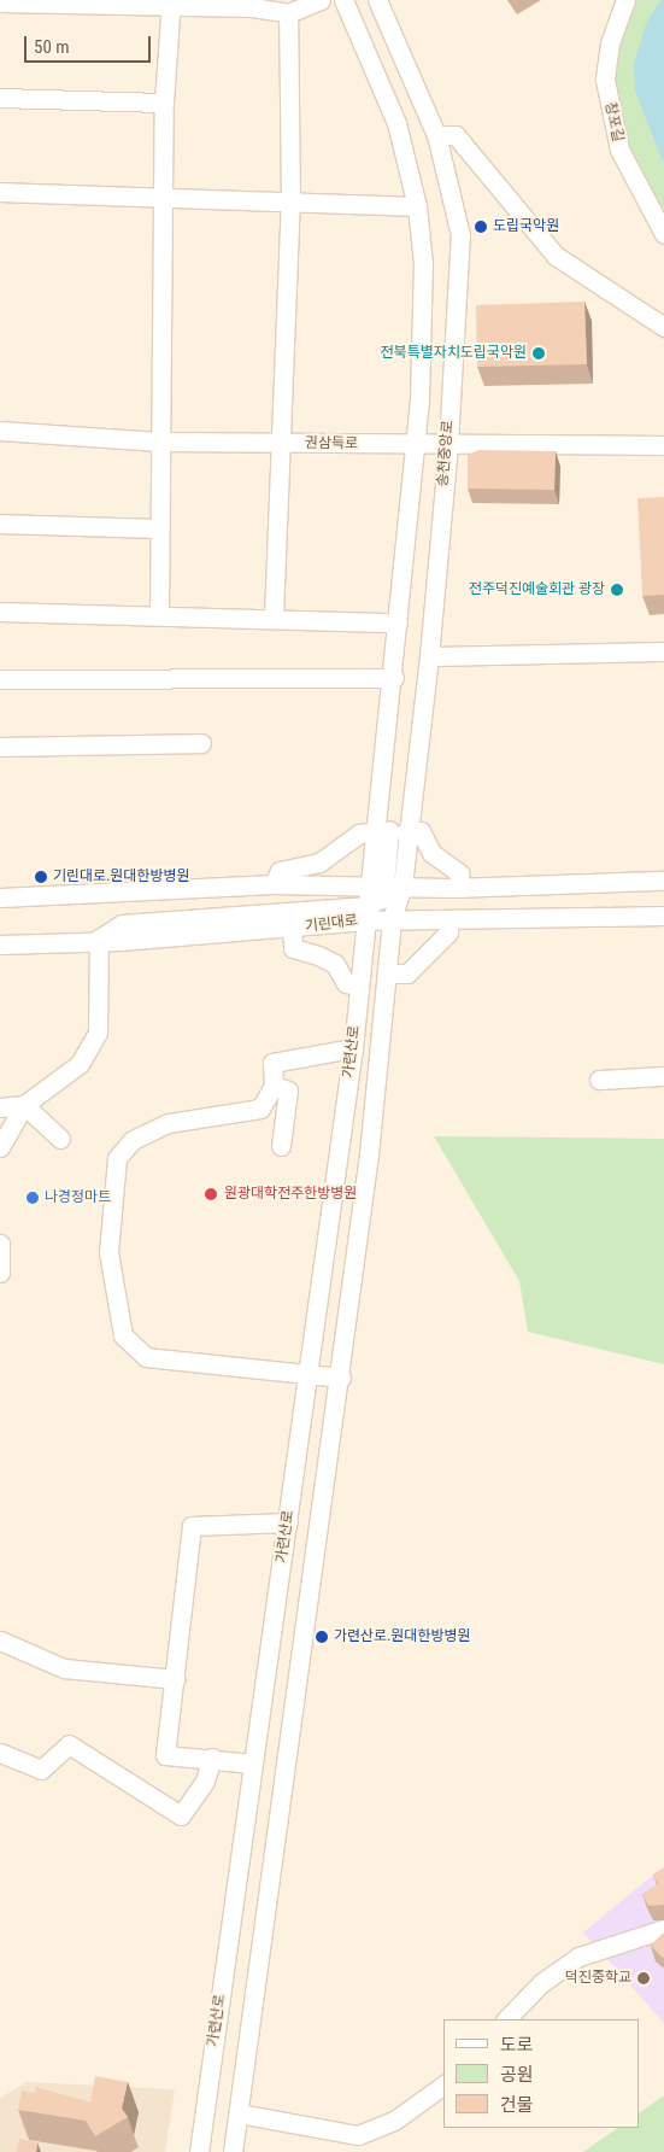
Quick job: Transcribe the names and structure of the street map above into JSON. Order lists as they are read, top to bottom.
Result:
{
  "streets": {
    "street": [
      "창포길",
      "권삼득로",
      "송천중앙로",
      "기린대로",
      "가련산로"
    ]
  },
  "crossings": [
    ["권삼득로", "송천중앙로"],
    ["송천중앙로", "기린대로"],
    ["송천중앙로", "가련산로"],
    ["기린대로", "가련산로"]
  ],
  "places": [
    "도립국악원",
    "전북특별자치도립국악원",
    "전주덕진예술회관 광장",
    "기린대로.원대한방병원",
    "원광대학전주한방병원",
    "나경정마트",
    "가련산로.원대한방병원",
    "덕진중학교"
  ],
  "legend": ["도로", "공원", "건물"],
  "scale_bar": "50 m"
}
